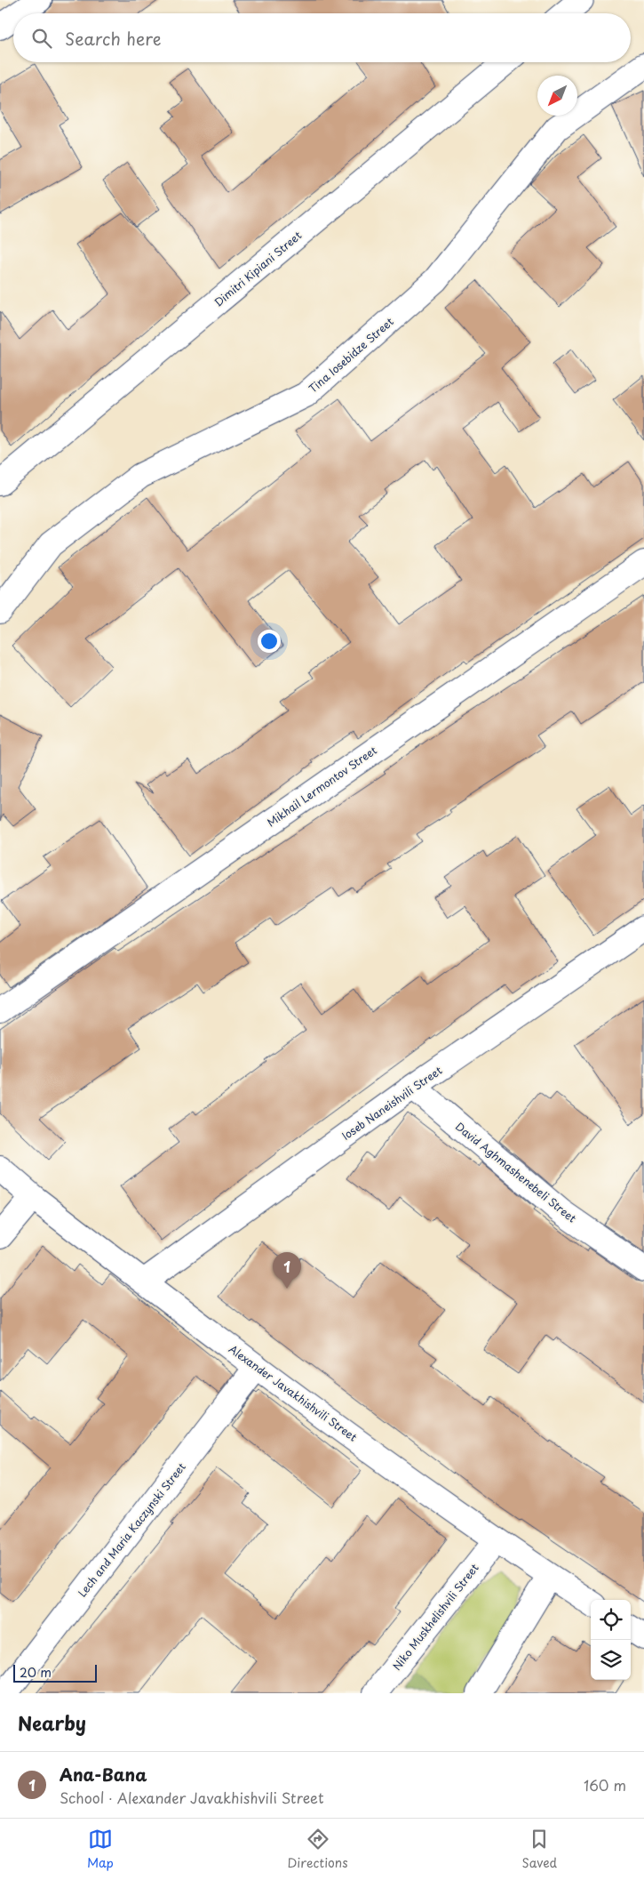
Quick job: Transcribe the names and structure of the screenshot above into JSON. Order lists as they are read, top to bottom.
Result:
{
  "streets": {
    "street": [
      "Dimitri Kipiani Street",
      "Tina Iosebidze Street",
      "Mikhail Lermontov Street",
      "Ioseb Naneishvili Street",
      "David Aghmashenebeli Street",
      "Alexander Javakhishvili Street",
      "Lech and Maria Kaczynski Street",
      "Niko Muskhelishvili Street"
    ]
  },
  "crossings": [
    ["Ioseb Naneishvili Street", "David Aghmashenebeli Street"],
    ["Ioseb Naneishvili Street", "Alexander Javakhishvili Street"],
    ["Alexander Javakhishvili Street", "Lech and Maria Kaczynski Street"],
    ["Alexander Javakhishvili Street", "Niko Muskhelishvili Street"]
  ],
  "scale_bar": "20 m",
  "north": "bottom left",
  "page": {
    "search": "Search here",
    "pins": "1",
    "scale": "20 m",
    "heading": "Nearby",
    "list": [
      {
        "mark": "1",
        "name": "Ana-Bana",
        "note": "School · Alexander Javakhishvili Street",
        "value": "160 m"
      }
    ],
    "nav": ["Map", "Directions", "Saved"]
  }
}
